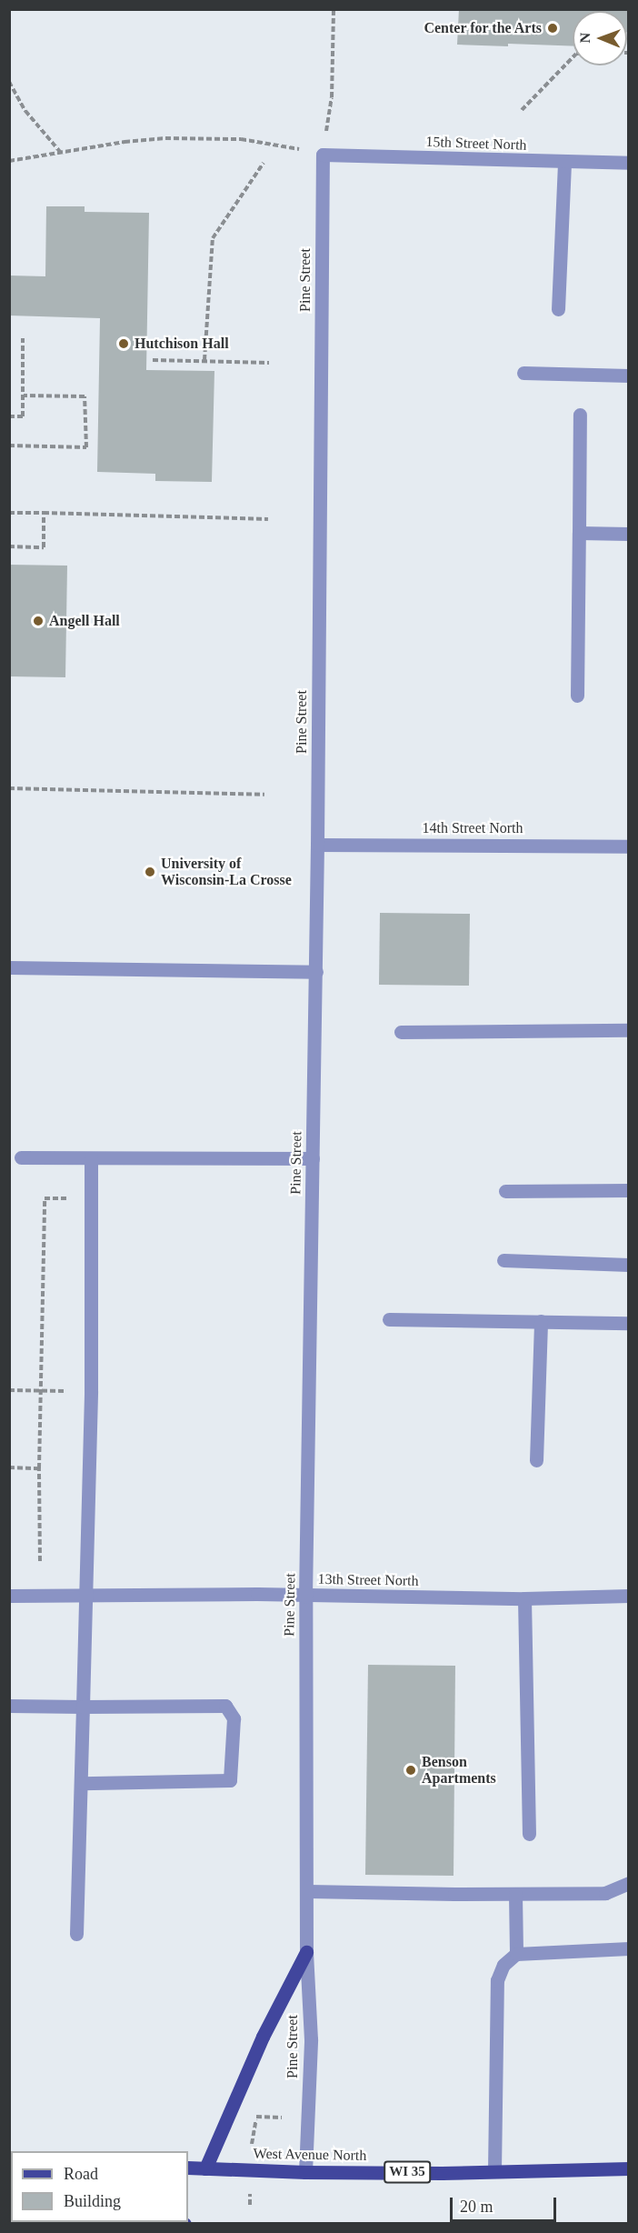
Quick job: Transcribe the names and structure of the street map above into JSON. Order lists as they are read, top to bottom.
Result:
{
  "streets": {
    "main road": ["West Avenue North", "WI 35"],
    "street": [
      "15th Street North",
      "Pine Street",
      "14th Street North",
      "13th Street North"
    ]
  },
  "crossings": [
    ["15th Street North", "Pine Street"],
    ["Pine Street", "14th Street North"],
    ["Pine Street", "13th Street North"],
    ["Pine Street", "West Avenue North"]
  ],
  "places": [
    "Center for the Arts",
    "Hutchison Hall",
    "Angell Hall",
    "University of Wisconsin-La Crosse",
    "Benson Apartments"
  ],
  "legend": ["Road", "Building"],
  "scale_bar": "20 m",
  "north": "left"
}
